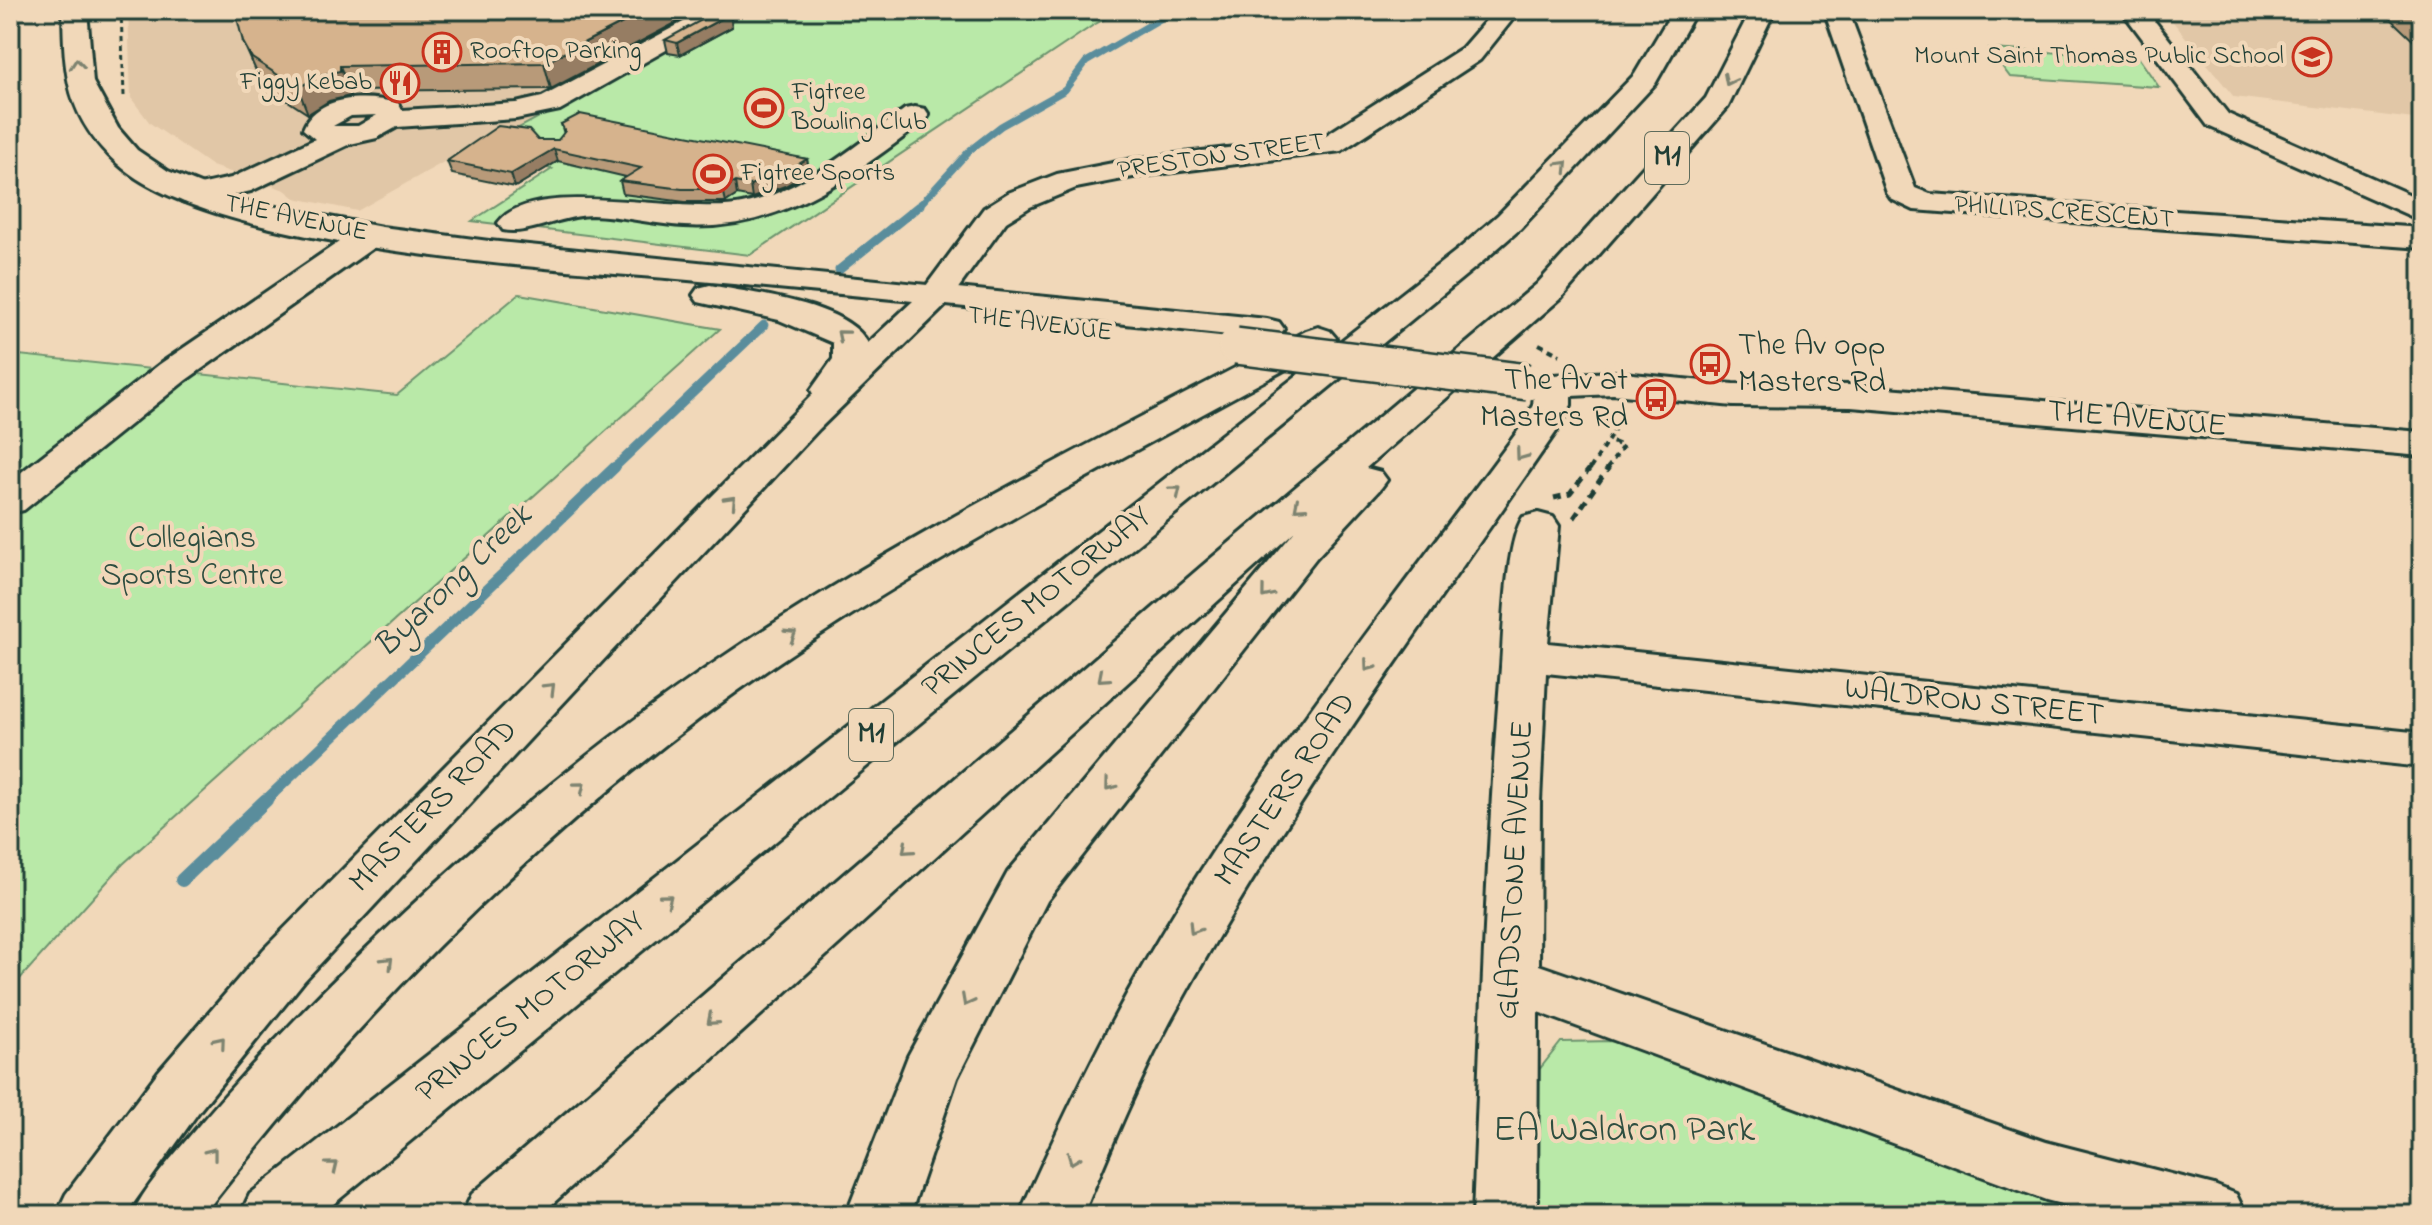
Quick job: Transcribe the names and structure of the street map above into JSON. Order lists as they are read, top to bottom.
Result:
{
  "streets": {
    "main road": [
      "PRESTON STREET",
      "M1",
      "PHILLIPS CRESCENT",
      "THE AVENUE",
      "PRINCES MOTORWAY",
      "WALDRON STREET",
      "MASTERS ROAD",
      "GLADSTONE AVENUE"
    ]
  },
  "crossings": [
    ["PRESTON STREET", "THE AVENUE"],
    ["PRESTON STREET", "MASTERS ROAD"],
    ["THE AVENUE", "MASTERS ROAD"],
    ["WALDRON STREET", "GLADSTONE AVENUE"]
  ],
  "water": ["Byarong Creek"],
  "parks": ["Collegians Sports Centre", "EA Waldron Park"],
  "places": {
    "building": ["Rooftop Parking"],
    "school or university": ["Mount Saint Thomas Public School"],
    "restaurant": ["Figgy Kebab"],
    "sports": ["Figtree Bowling Club", "Figtree Sports"],
    "bus stop": ["The Av opp Masters Rd", "The Av at Masters Rd"]
  }
}
